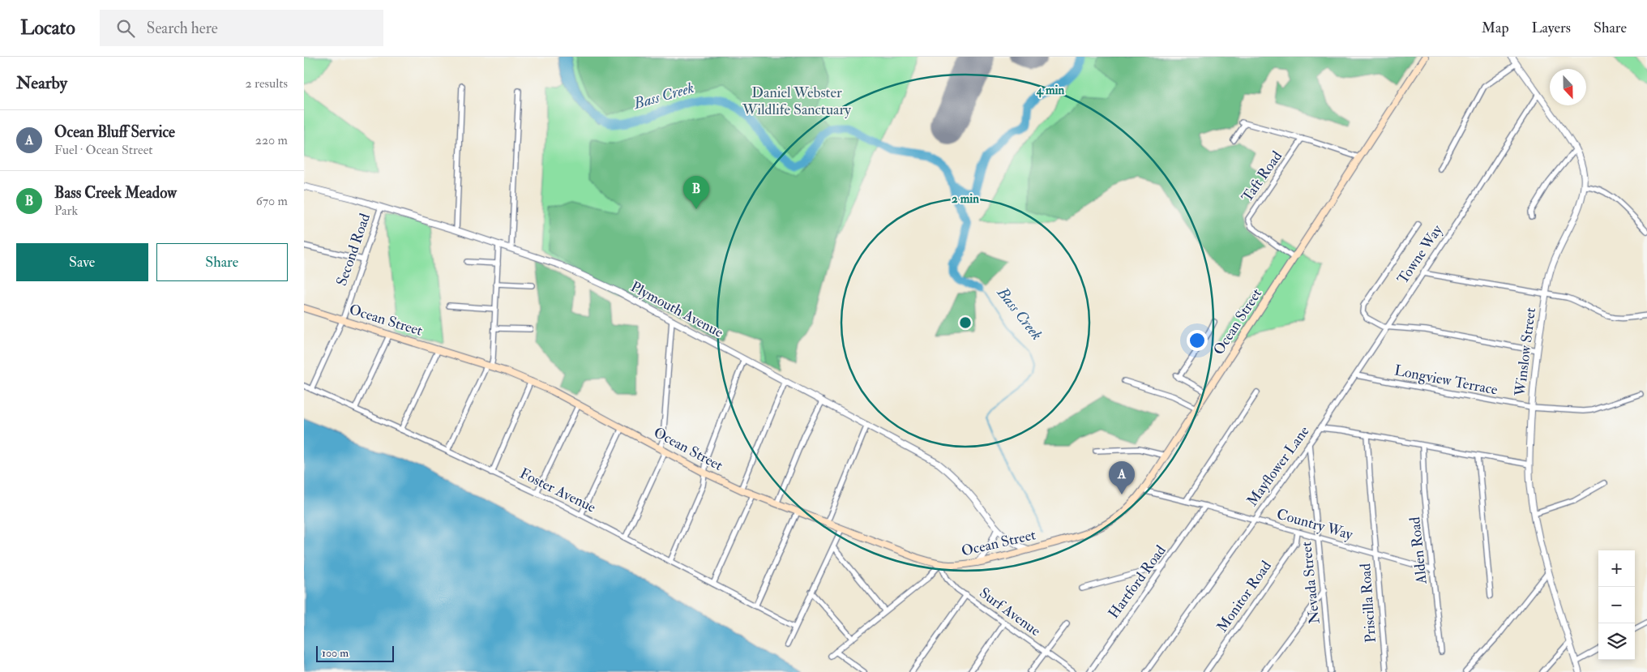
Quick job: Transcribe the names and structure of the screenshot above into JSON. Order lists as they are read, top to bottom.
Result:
{
  "streets": {
    "main road": ["Ocean Street"],
    "street": [
      "Taft Road",
      "Second Road",
      "Towne Way",
      "Plymouth Avenue",
      "Winslow Street",
      "Longview Terrace",
      "Mayflower Lane",
      "Foster Avenue",
      "Country Way",
      "Alden Road",
      "Hartford Road",
      "Nevada Street",
      "Monitor Road",
      "Priscilla Road",
      "Surf Avenue"
    ]
  },
  "crossings": [
    ["Taft Road", "Ocean Street"],
    ["Second Road", "Plymouth Avenue"],
    ["Second Road", "Ocean Street"],
    ["Second Road", "Foster Avenue"],
    ["Towne Way", "Winslow Street"],
    ["Towne Way", "Longview Terrace"],
    ["Towne Way", "Mayflower Lane"],
    ["Plymouth Avenue", "Ocean Street"],
    ["Ocean Street", "Country Way"],
    ["Ocean Street", "Surf Avenue"],
    ["Winslow Street", "Longview Terrace"],
    ["Winslow Street", "Mayflower Lane"],
    ["Mayflower Lane", "Country Way"],
    ["Mayflower Lane", "Alden Road"],
    ["Mayflower Lane", "Nevada Street"],
    ["Mayflower Lane", "Priscilla Road"],
    ["Country Way", "Alden Road"],
    ["Country Way", "Hartford Road"],
    ["Country Way", "Nevada Street"],
    ["Country Way", "Monitor Road"],
    ["Country Way", "Priscilla Road"]
  ],
  "water": ["Bass Creek"],
  "parks": ["Daniel Webster Wildlife Sanctuary"],
  "scale_bar": "100 m",
  "north": "bottom",
  "page": {
    "header": "Locato",
    "search": "Search here",
    "nav": ["Map", "Layers", "Share"],
    "heading": ["Nearby", "2 results"],
    "list": [
      {
        "mark": "A",
        "name": "Ocean Bluff Service",
        "note": "Fuel · Ocean Street",
        "value": "220 m"
      },
      {
        "mark": "B",
        "name": "Bass Creek Meadow",
        "note": "Park",
        "value": "670 m"
      }
    ],
    "pins": ["B", "A"],
    "buttons": ["Save", "Share"],
    "map_buttons": ["+", "−"],
    "scale": "100 m"
  },
  "rings": ["4 min", "2 min"]
}
